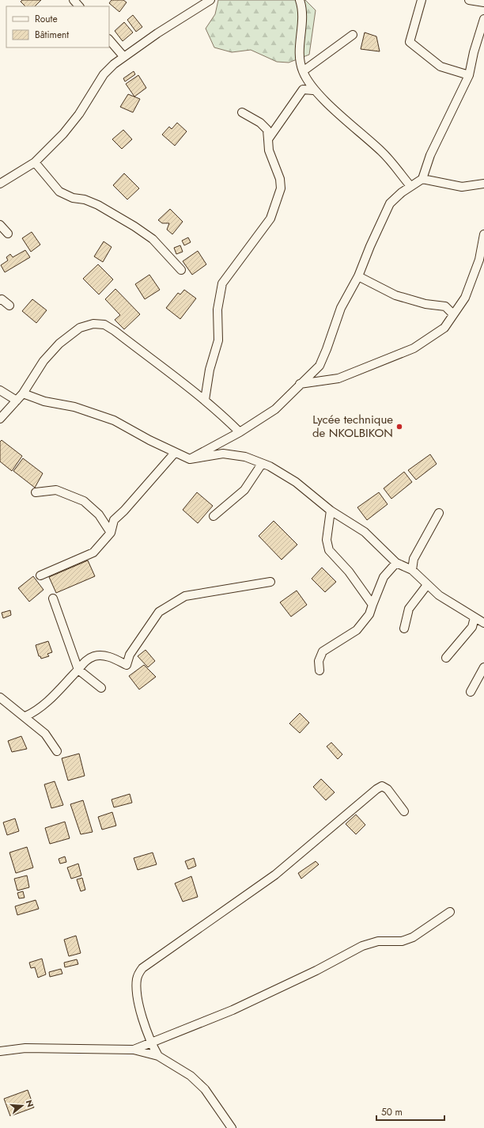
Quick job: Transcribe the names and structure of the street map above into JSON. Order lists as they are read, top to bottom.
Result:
{
  "places": ["Lycée technique de NKOLBIKON"],
  "legend": ["Route", "Bâtiment"],
  "scale_bar": "50 m",
  "north": "right"
}
